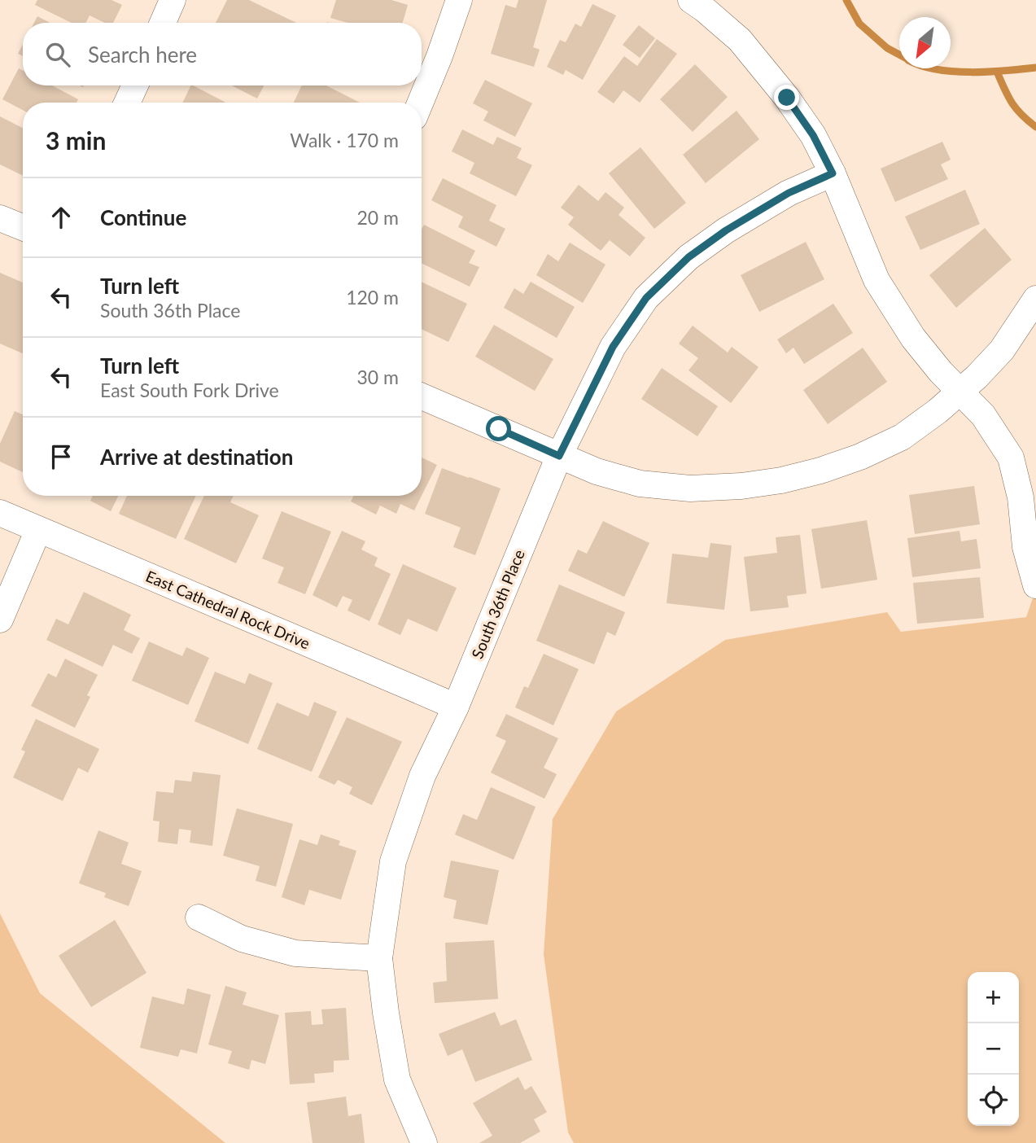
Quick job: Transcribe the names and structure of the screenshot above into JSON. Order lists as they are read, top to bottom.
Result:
{
  "streets": {
    "street": ["South 36th Place", "East Cathedral Rock Drive"]
  },
  "crossings": [
    ["South 36th Place", "East Cathedral Rock Drive"]
  ],
  "north": "bottom left",
  "page": {
    "search": "Search here",
    "heading": ["3 min", "Walk · 170 m"],
    "list": [
      ["Continue", "20 m"],
      ["Turn left", "South 36th Place", "120 m"],
      ["Turn left", "East South Fork Drive", "30 m"],
      "Arrive at destination"
    ],
    "map_buttons": ["+", "−"]
  }
}
